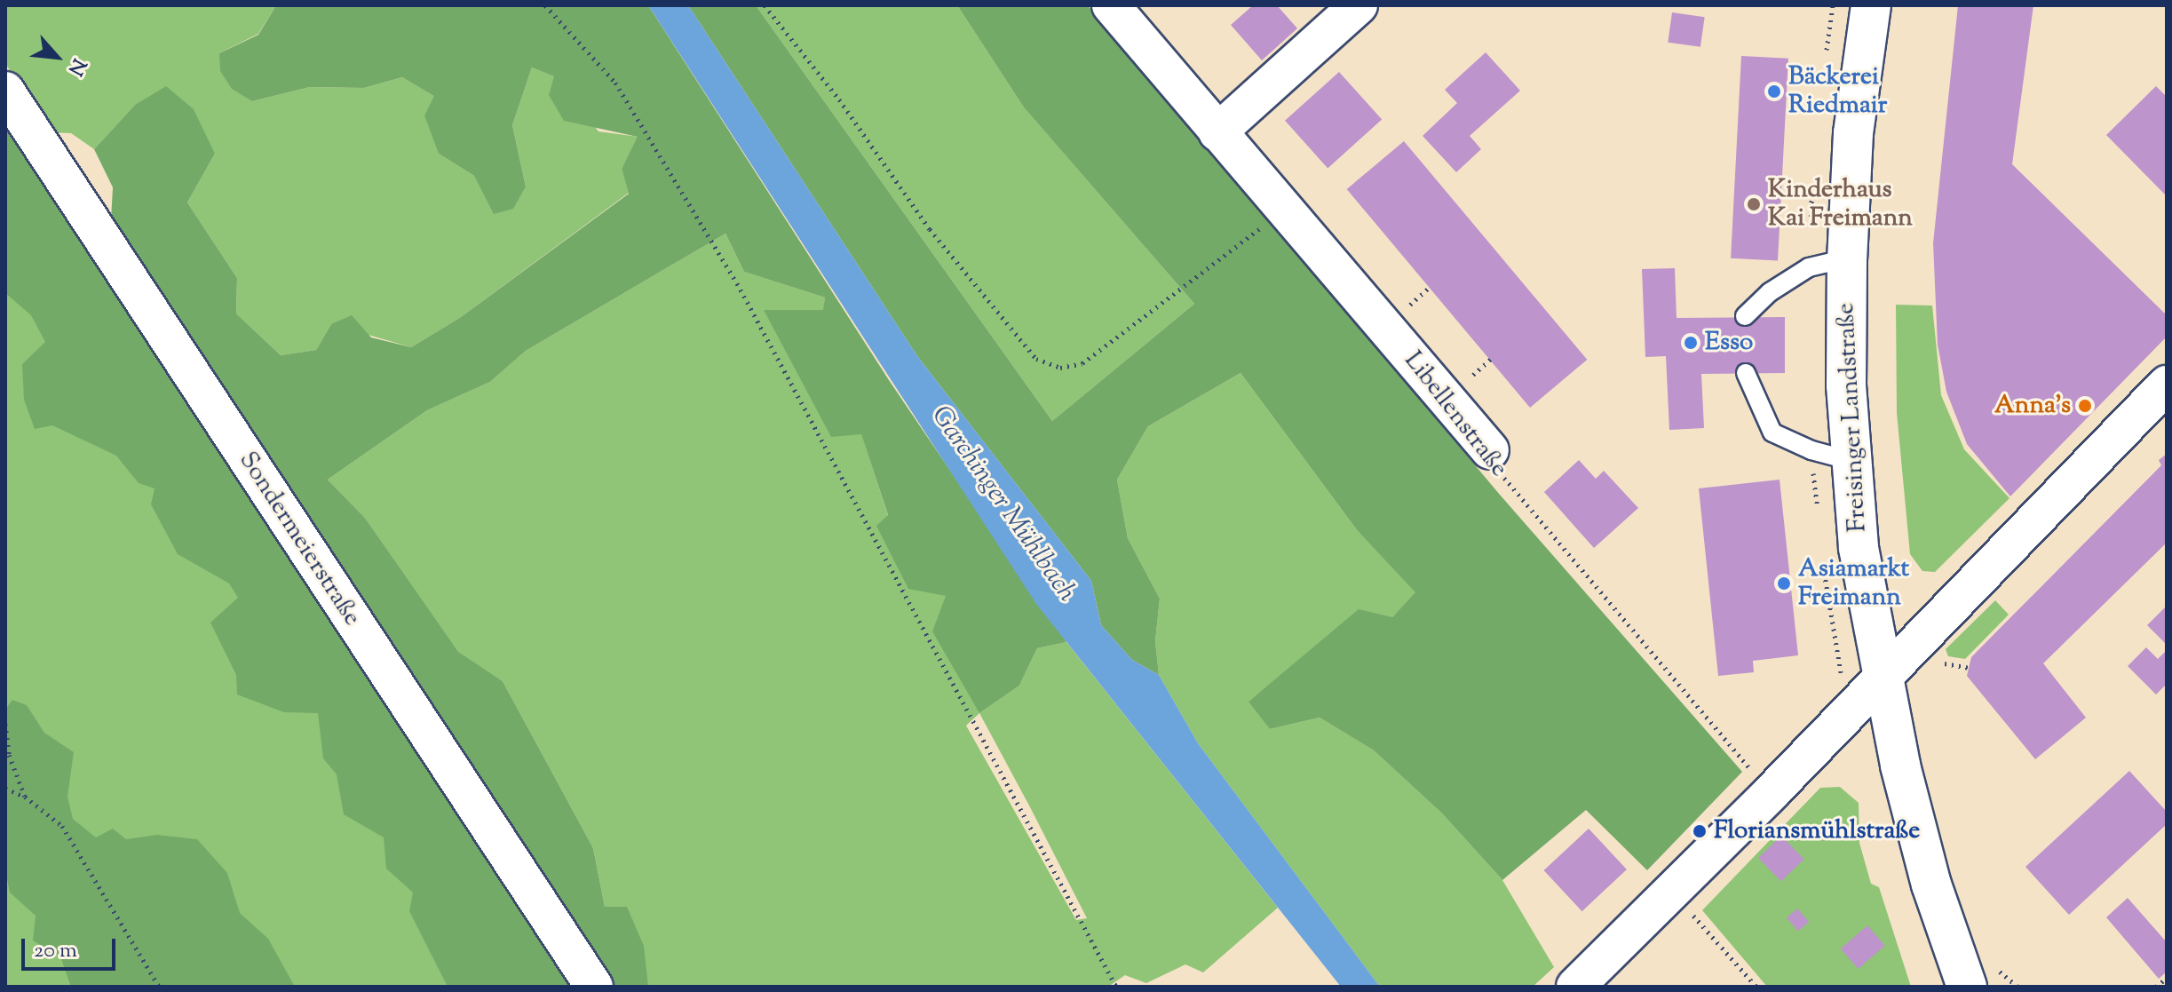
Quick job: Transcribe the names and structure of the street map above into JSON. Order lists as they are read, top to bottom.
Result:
{
  "streets": {
    "main road": ["Freisinger Landstraße"],
    "street": ["Libellenstraße", "Sondermeierstraße"]
  },
  "water": ["Garchinger Mühlbach"],
  "places": [
    "Bäckerei Riedmair",
    "Kinderhaus Kai Freimann",
    "Esso",
    "Anna's",
    "Asiamarkt Freimann",
    "Floriansmühlstraße"
  ],
  "scale_bar": "20 m",
  "north": "bottom right"
}
